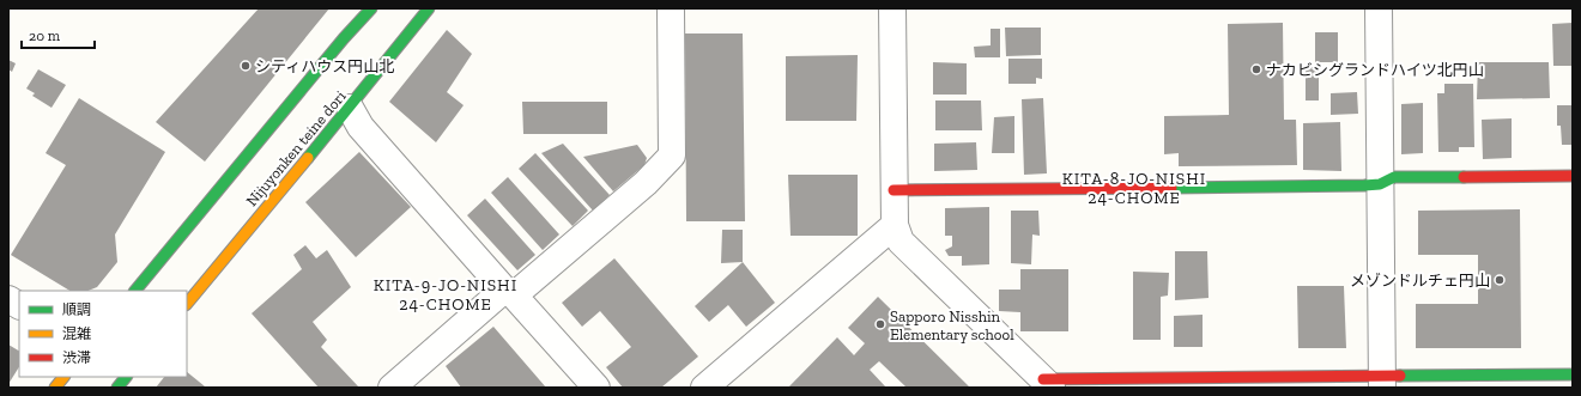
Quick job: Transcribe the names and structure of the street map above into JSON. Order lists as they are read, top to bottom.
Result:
{
  "streets": {
    "street": ["Nijuyonken teine dori"]
  },
  "districts": ["KITA-8-JO-NISHI 24-CHOME", "KITA-9-JO-NISHI 24-CHOME"],
  "places": [
    "シティハウス円山北",
    "ナカビシグランドハイツ北円山",
    "メゾンドルチェ円山",
    "Sapporo Nisshin Elementary school"
  ],
  "legend": ["順調", "混雑", "渋滞"],
  "scale_bar": "20 m"
}
